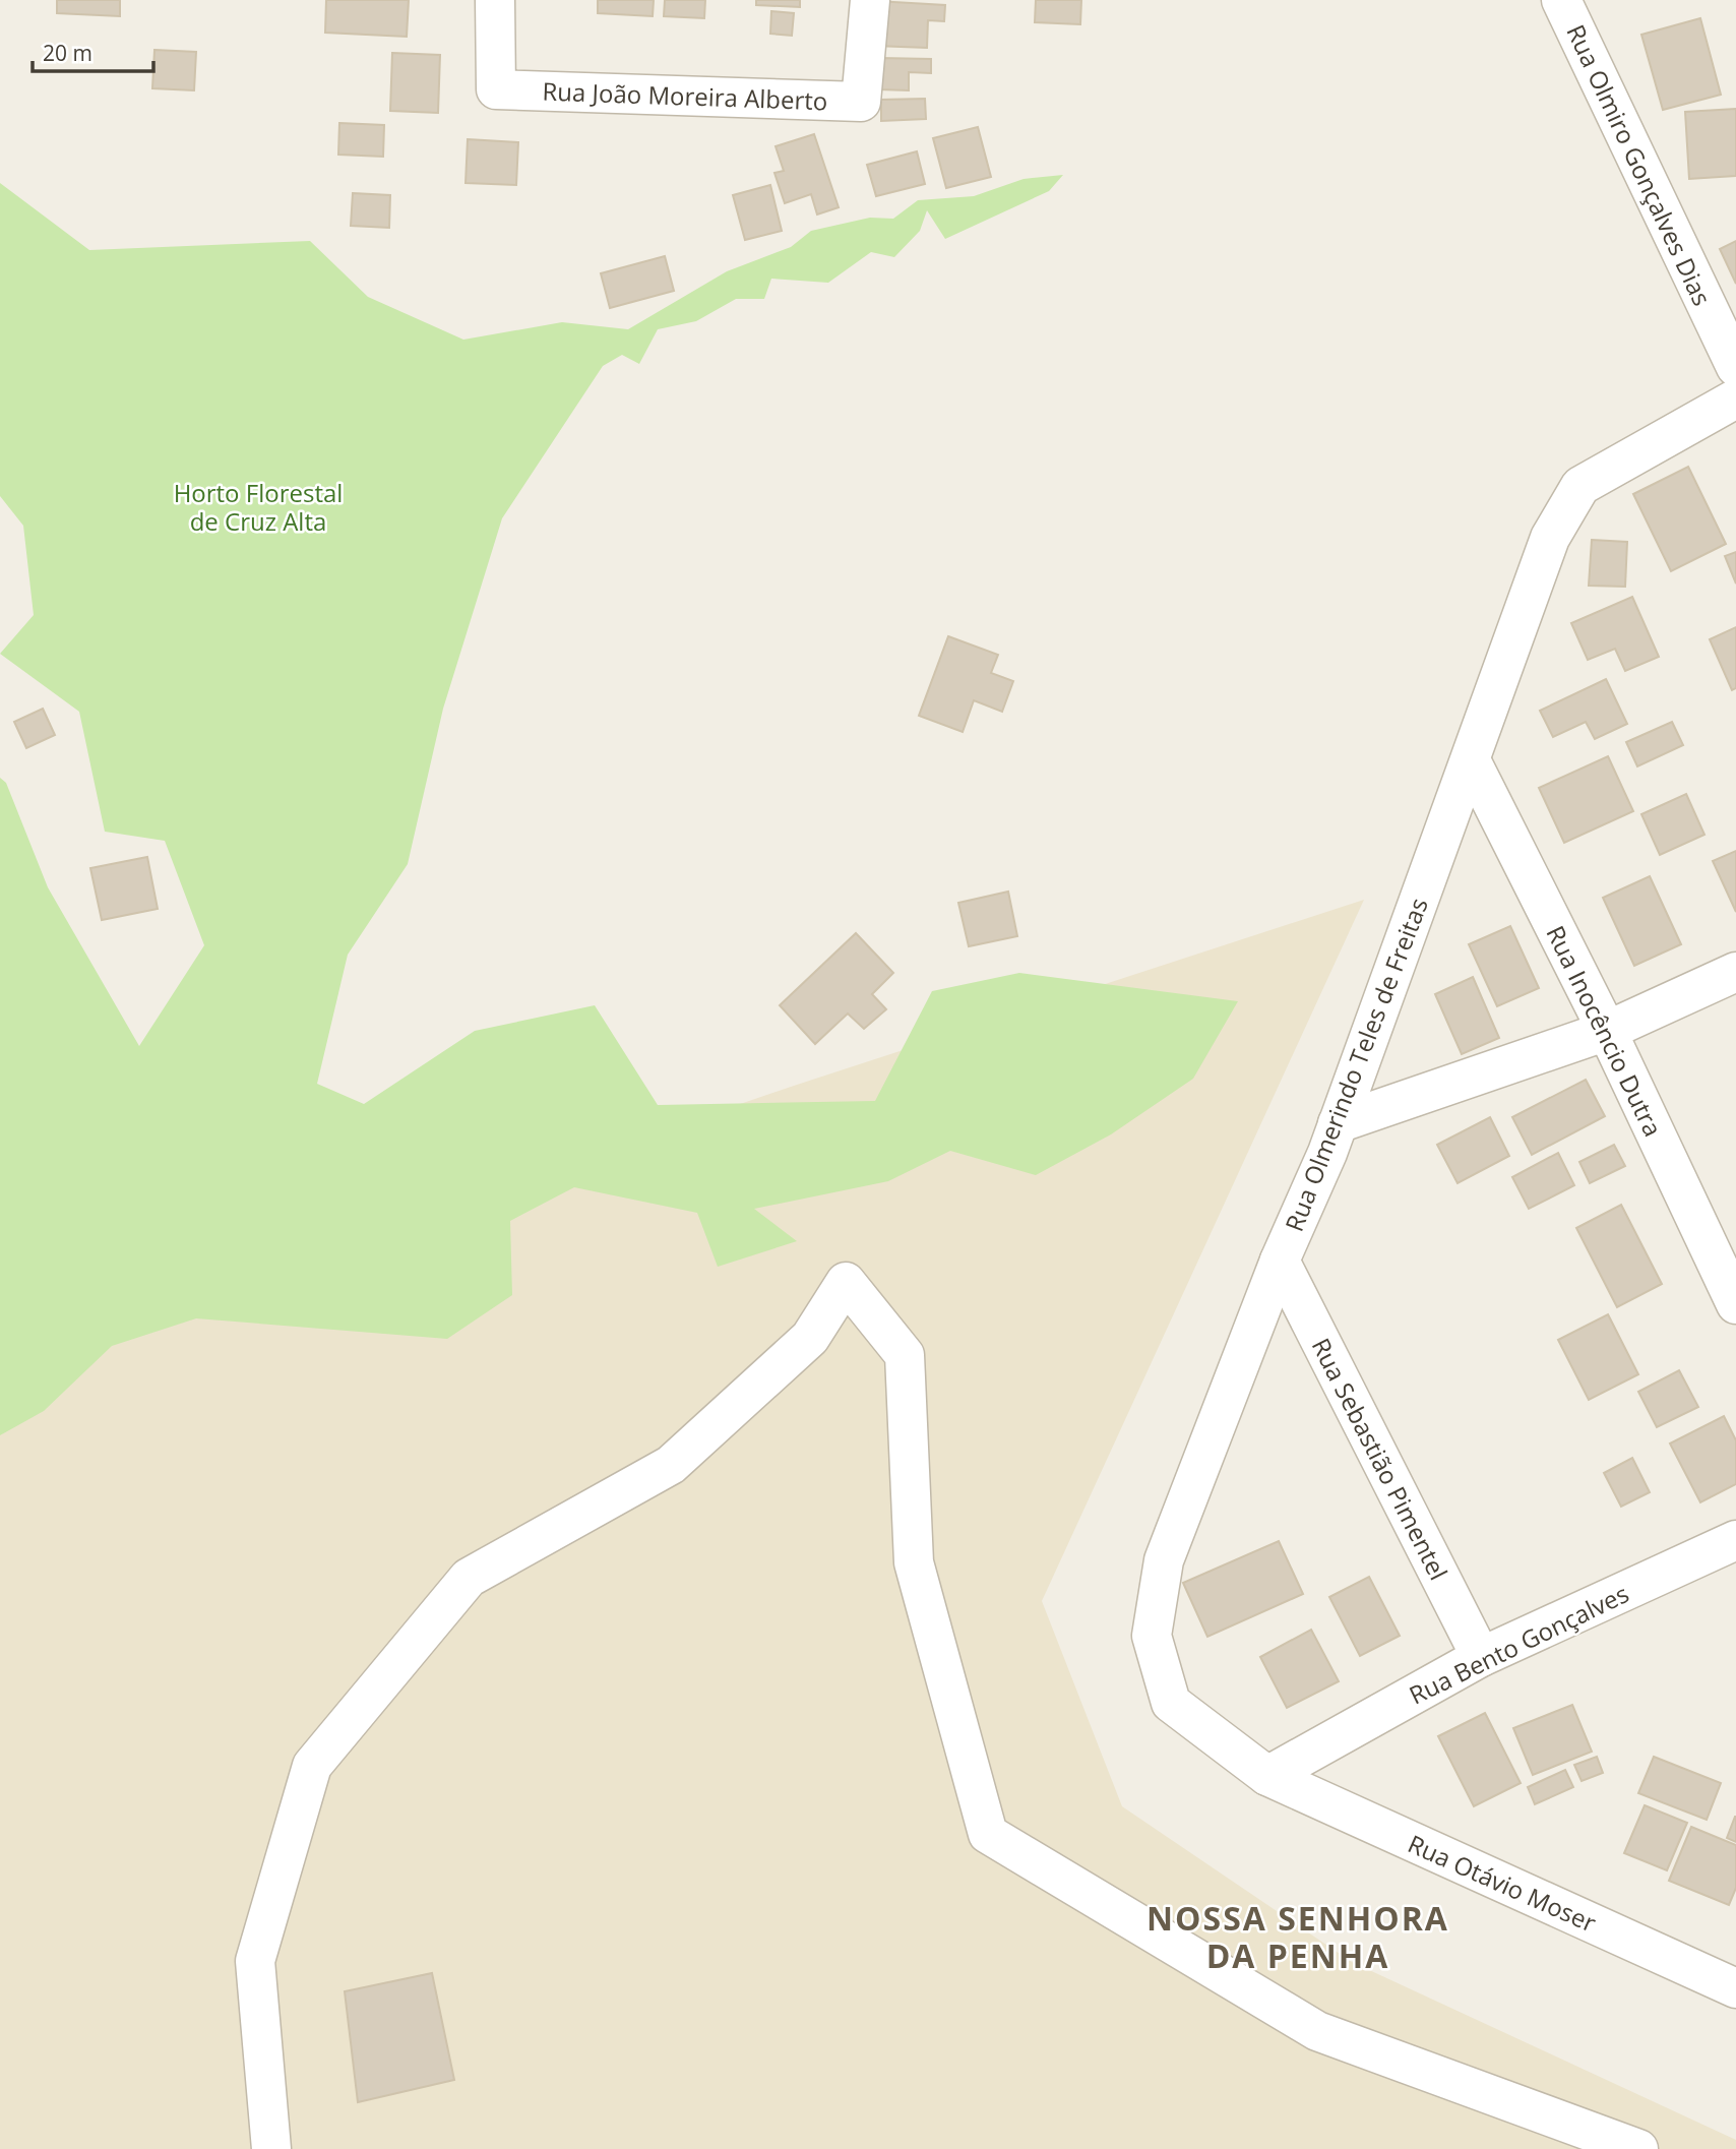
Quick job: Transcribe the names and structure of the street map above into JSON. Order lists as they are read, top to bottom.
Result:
{
  "streets": {
    "street": [
      "Rua João Moreira Alberto",
      "Rua Olmiro Gonçalves Dias",
      "Rua Inocêncio Dutra",
      "Rua Olmerindo Teles de Freitas",
      "Rua Sebastião Pimentel",
      "Rua Bento Gonçalves",
      "Rua Otávio Moser"
    ]
  },
  "crossings": [
    ["Rua Inocêncio Dutra", "Rua Olmerindo Teles de Freitas"],
    ["Rua Olmerindo Teles de Freitas", "Rua Sebastião Pimentel"],
    ["Rua Olmerindo Teles de Freitas", "Rua Bento Gonçalves"],
    ["Rua Olmerindo Teles de Freitas", "Rua Otávio Moser"],
    ["Rua Sebastião Pimentel", "Rua Bento Gonçalves"],
    ["Rua Bento Gonçalves", "Rua Otávio Moser"]
  ],
  "districts": ["NOSSA SENHORA DA PENHA"],
  "parks": ["Horto Florestal de Cruz Alta"],
  "scale_bar": "20 m"
}
